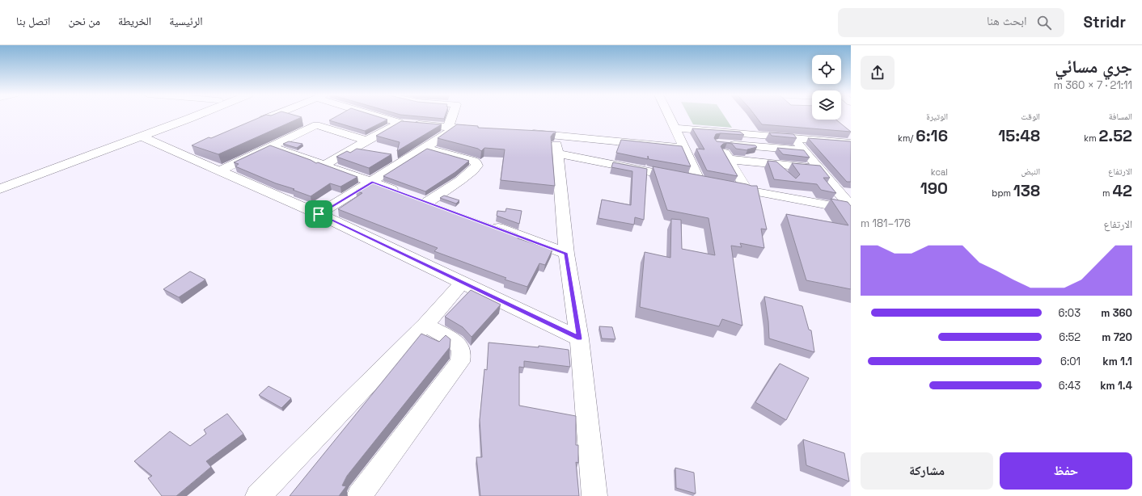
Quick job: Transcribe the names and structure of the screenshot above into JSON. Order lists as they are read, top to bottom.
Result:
{
  "page": {
    "header": "Stridr",
    "search": "ابحث هنا",
    "nav": [
      "الرئيسية",
      "الخريطة",
      "من نحن",
      "اتصل بنا"
    ],
    "heading": ["جري مسائي", "21:11 · 7 × 360 m"],
    "stats": [
      ["المسافة", "2.52 km"],
      ["الوقت", "15:48"],
      ["الوتيرة", "6:16 /km"],
      ["الارتفاع", "42 m"],
      ["النبض", "138 bpm"],
      ["kcal", "190"]
    ],
    "chart": ["الارتفاع", "176–181 m"],
    "list": [
      {
        "name": "360 m",
        "note": "6:03"
      },
      {
        "name": "720 m",
        "note": "6:52"
      },
      {
        "name": "1.1 km",
        "note": "6:01"
      },
      {
        "name": "1.4 km",
        "note": "6:43"
      }
    ],
    "buttons": ["حفظ", "مشاركة"]
  }
}
